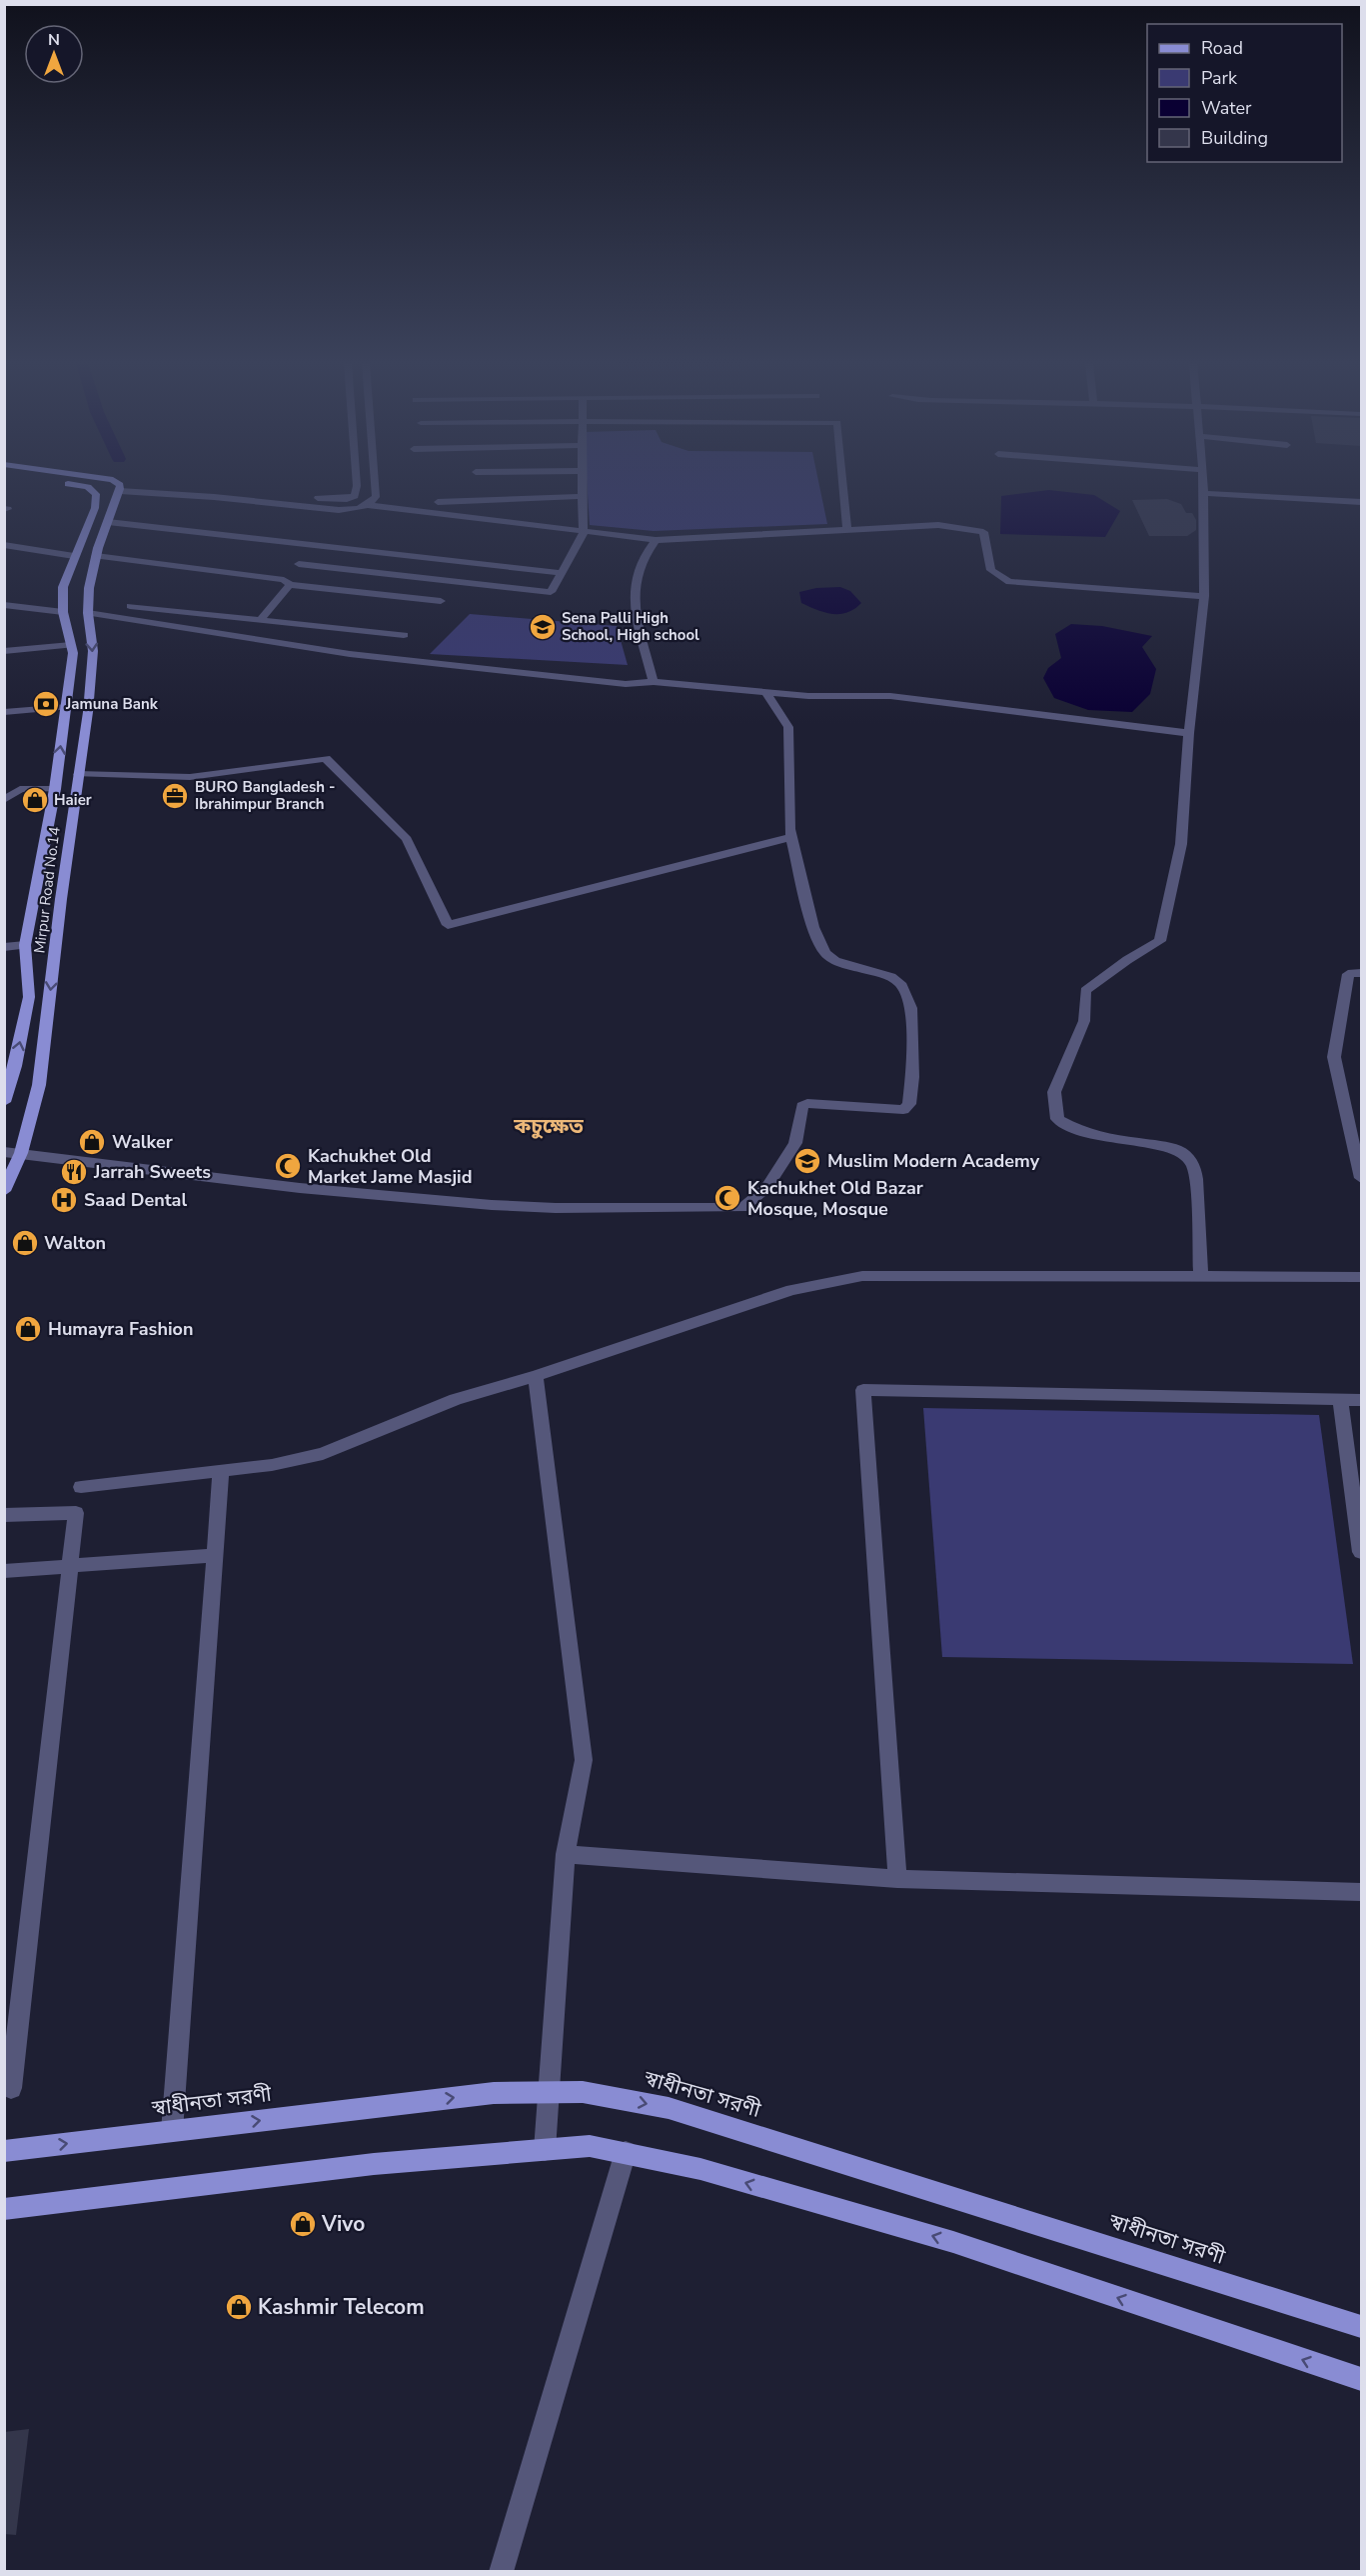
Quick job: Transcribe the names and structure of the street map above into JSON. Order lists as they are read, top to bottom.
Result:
{
  "streets": {
    "main road": ["Mirpur Road No.14", "স্বাধীনতা সরণী"]
  },
  "districts": ["কচুক্ষেত"],
  "places": {
    "school or university": ["Sena Palli High School, High school", "Muslim Modern Academy"],
    "bank": ["Jamuna Bank"],
    "office": ["BURO Bangladesh - Ibrahimpur Branch"],
    "shop": [
      "Haier",
      "Walker",
      "Walton",
      "Humayra Fashion",
      "Vivo",
      "Kashmir Telecom"
    ],
    "mosque": ["Kachukhet Old Market Jame Masjid", "Kachukhet Old Bazar Mosque, Mosque"],
    "restaurant": ["Jarrah Sweets"],
    "hospital": ["Saad Dental"]
  },
  "legend": [
    "Road",
    "Park",
    "Water",
    "Building"
  ],
  "north": "top"
}
